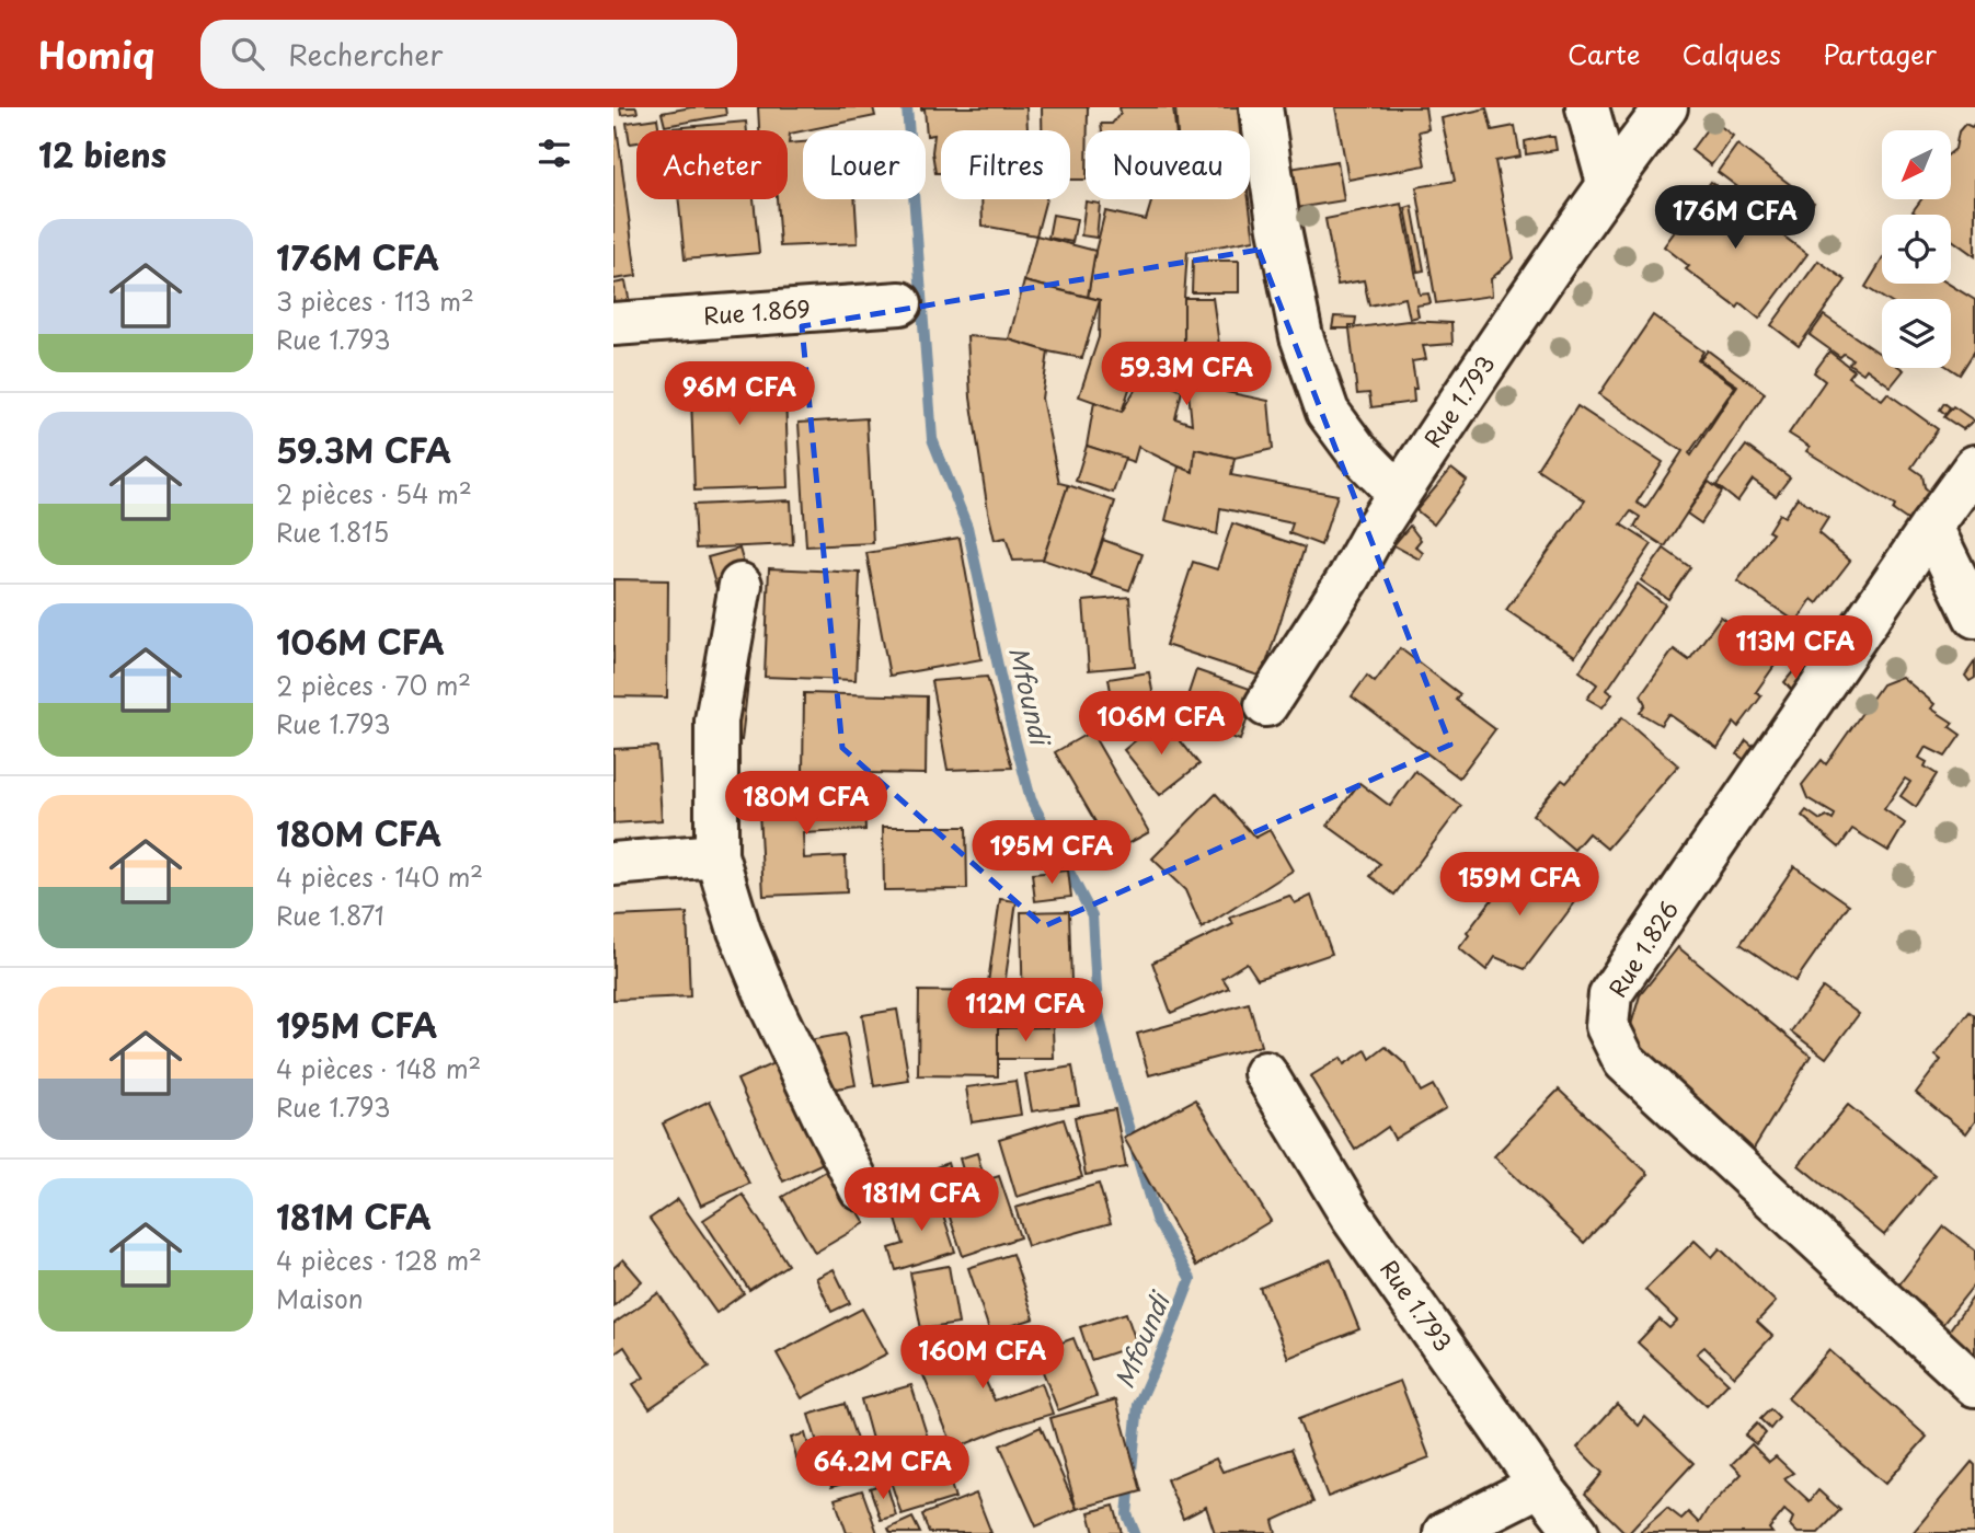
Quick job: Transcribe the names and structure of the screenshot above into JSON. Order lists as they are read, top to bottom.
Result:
{
  "streets": {
    "street": ["Rue 1.869", "Rue 1.793", "Rue 1.826"]
  },
  "water": ["Mfoundi"],
  "north": "bottom left",
  "page": {
    "header": "Homiq",
    "search": "Rechercher",
    "nav": ["Carte", "Calques", "Partager"],
    "heading": "12 biens",
    "chip": [
      "Acheter",
      "Louer",
      "Filtres",
      "Nouveau"
    ],
    "price": [
      "176M CFA",
      "59.3M CFA",
      "96M CFA",
      "113M CFA",
      "106M CFA",
      "180M CFA",
      "195M CFA",
      "159M CFA",
      "112M CFA",
      "181M CFA",
      "160M CFA",
      "64.2M CFA"
    ],
    "list": [
      {
        "name": "176M CFA",
        "note": "3 pièces · 113 m² · Rue 1.793"
      },
      {
        "name": "59.3M CFA",
        "note": "2 pièces · 54 m² · Rue 1.815"
      },
      {
        "name": "106M CFA",
        "note": "2 pièces · 70 m² · Rue 1.793"
      },
      {
        "name": "180M CFA",
        "note": "4 pièces · 140 m² · Rue 1.871"
      },
      {
        "name": "195M CFA",
        "note": "4 pièces · 148 m² · Rue 1.793"
      },
      {
        "name": "181M CFA",
        "note": "4 pièces · 128 m² · Maison"
      }
    ]
  }
}
